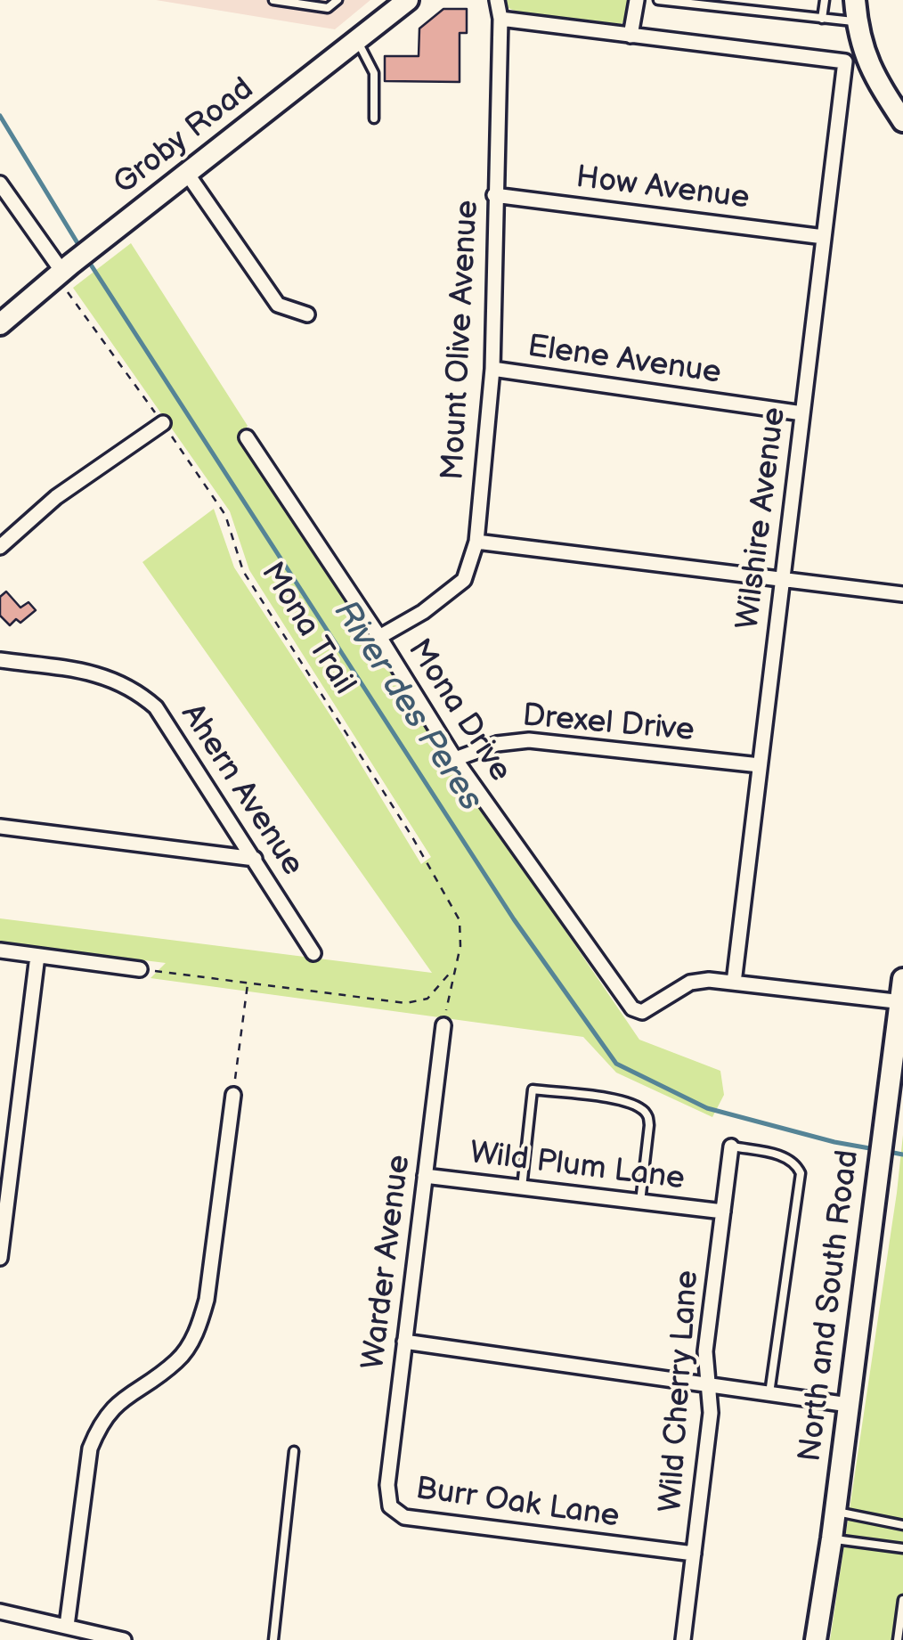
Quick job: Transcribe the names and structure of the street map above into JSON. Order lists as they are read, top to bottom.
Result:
{
  "streets": {
    "street": [
      "Groby Road",
      "How Avenue",
      "Mount Olive Avenue",
      "Elene Avenue",
      "Wilshire Avenue",
      "Mona Drive",
      "Drexel Drive",
      "Ahern Avenue",
      "Wild Plum Lane",
      "Warder Avenue",
      "North and South Road",
      "Wild Cherry Lane",
      "Burr Oak Lane"
    ],
    "path": ["Mona Trail"]
  },
  "crossings": [
    ["Groby Road", "Mona Trail"],
    ["How Avenue", "Mount Olive Avenue"],
    ["How Avenue", "Wilshire Avenue"],
    ["Mount Olive Avenue", "Elene Avenue"],
    ["Mount Olive Avenue", "Mona Drive"],
    ["Elene Avenue", "Wilshire Avenue"],
    ["Wilshire Avenue", "Mona Drive"],
    ["Wilshire Avenue", "Drexel Drive"],
    ["Mona Trail", "Warder Avenue"],
    ["Mona Drive", "Drexel Drive"],
    ["Wild Plum Lane", "Warder Avenue"],
    ["Wild Plum Lane", "Wild Cherry Lane"],
    ["Warder Avenue", "Burr Oak Lane"],
    ["Wild Cherry Lane", "Burr Oak Lane"]
  ],
  "water": ["River des Peres"]
}
